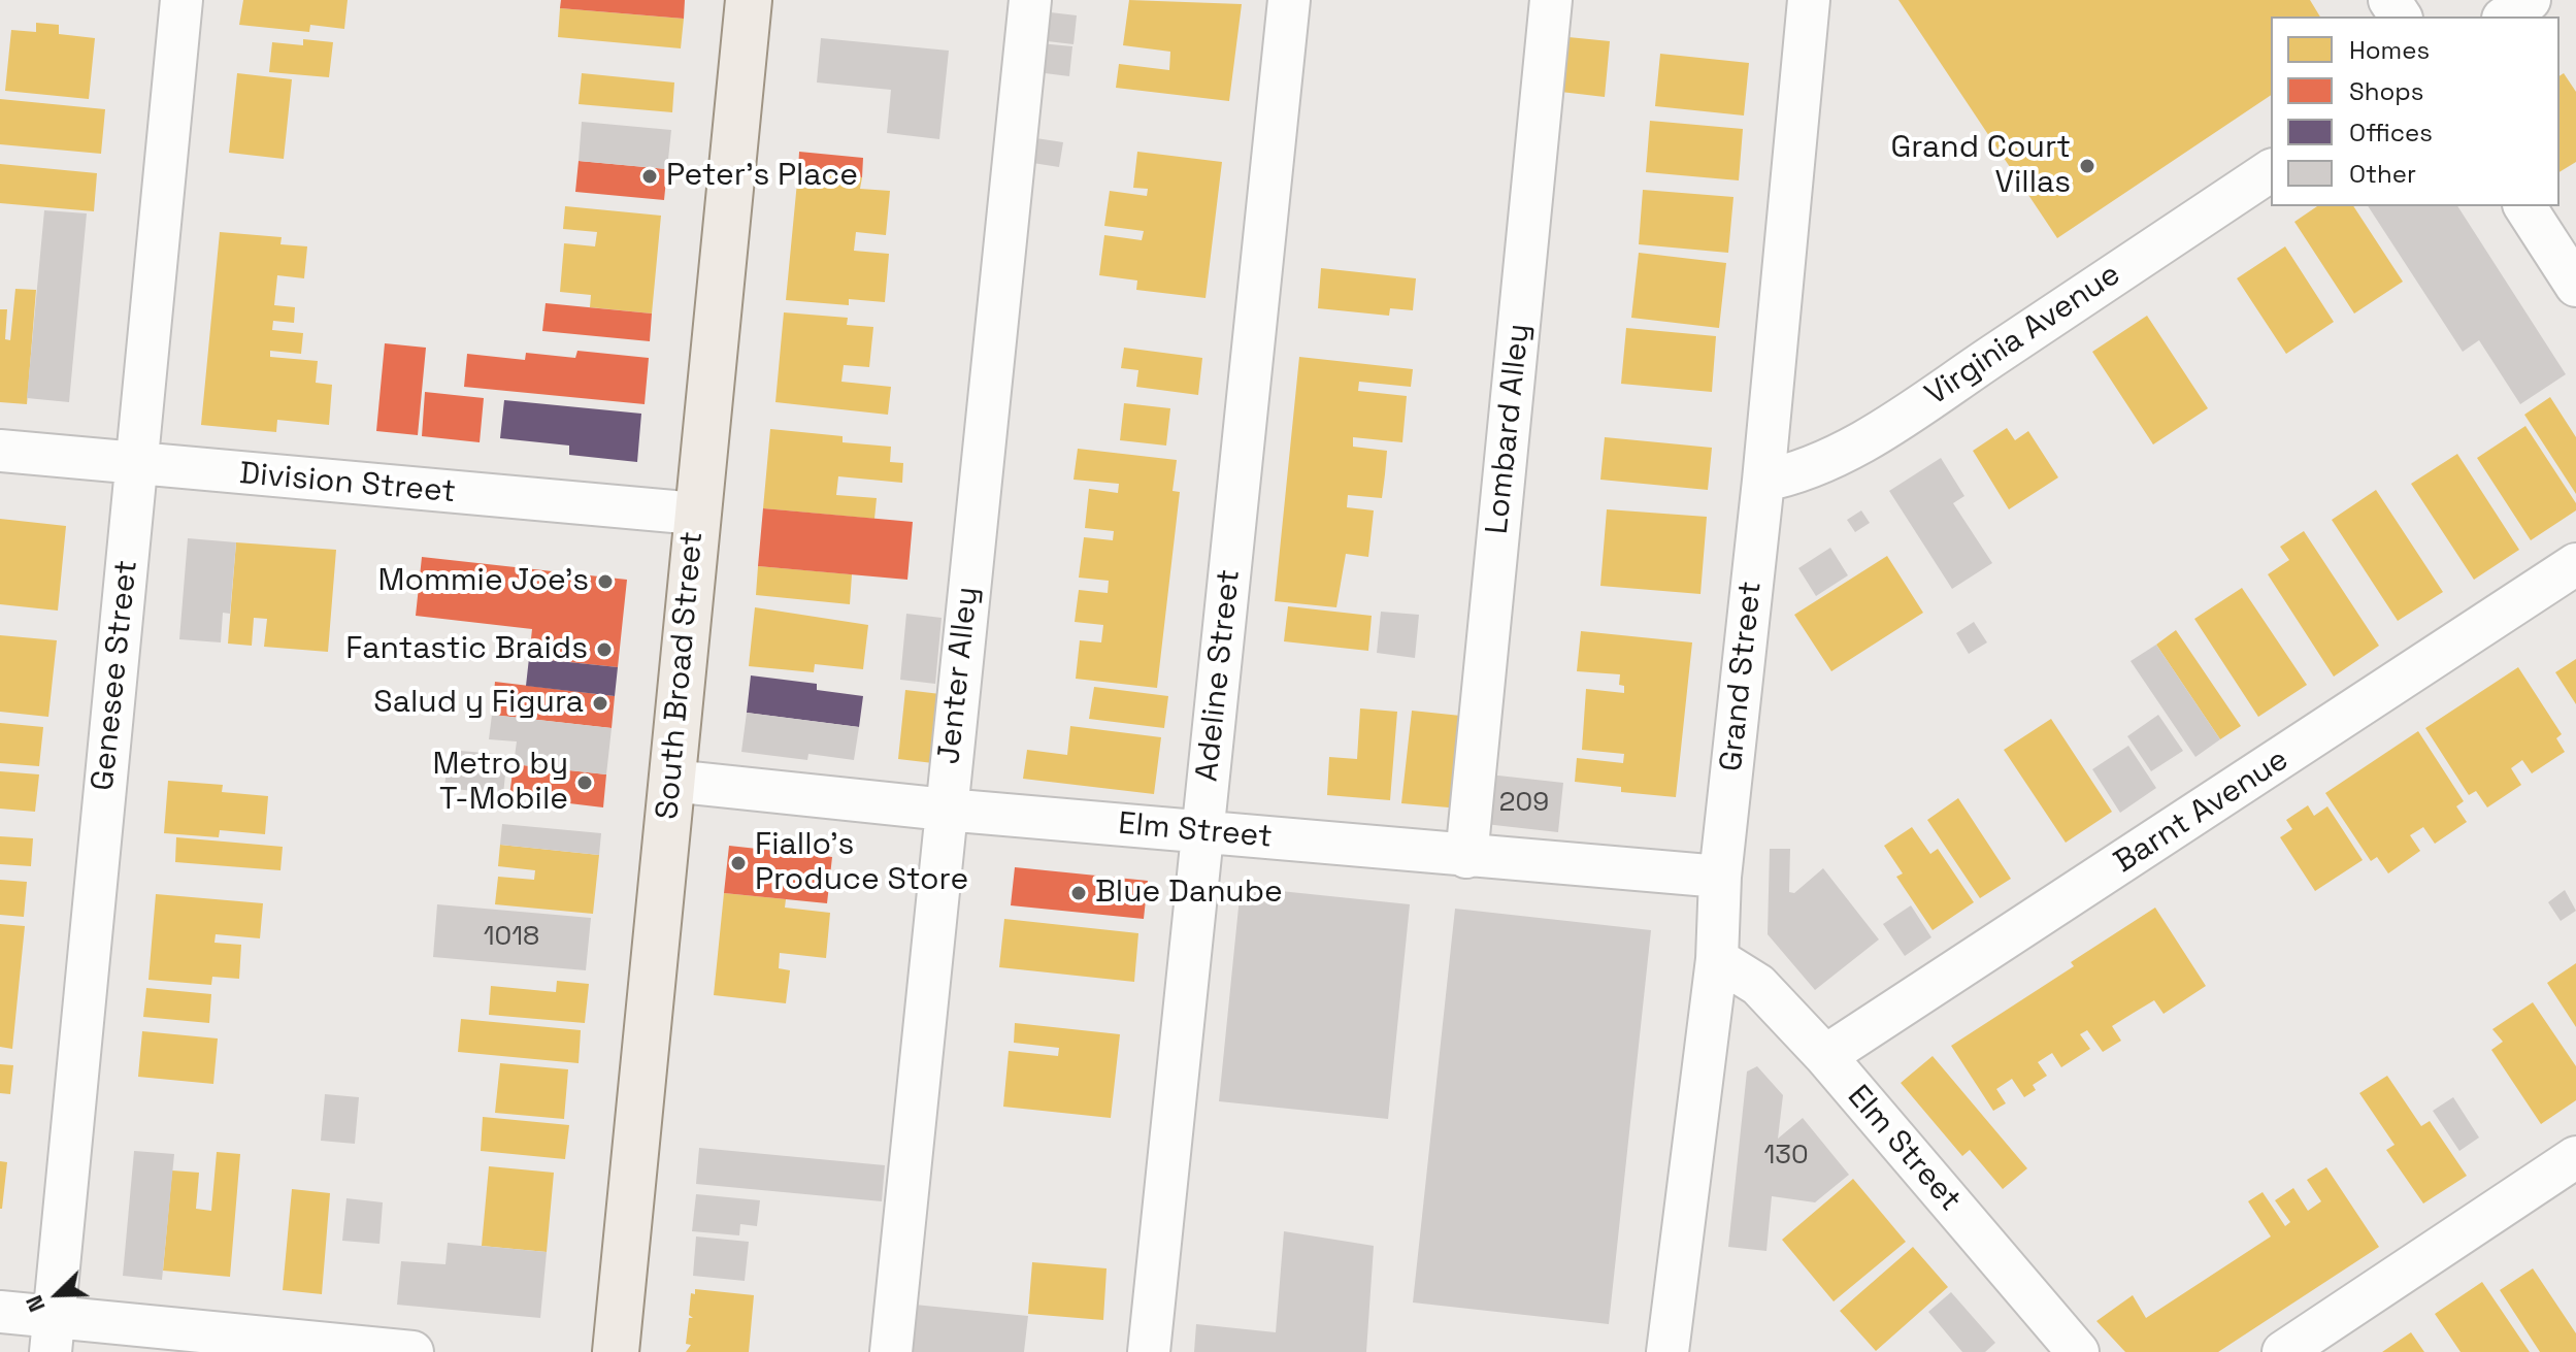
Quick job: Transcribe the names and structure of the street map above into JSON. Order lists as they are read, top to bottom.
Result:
{
  "streets": {
    "main road": ["South Broad Street"],
    "street": [
      "Virginia Avenue",
      "Lombard Alley",
      "Division Street",
      "Genesee Street",
      "Jenter Alley",
      "Adeline Street",
      "Grand Street",
      "Barnt Avenue",
      "Elm Street"
    ]
  },
  "crossings": [
    ["Virginia Avenue", "Grand Street"],
    ["Lombard Alley", "Elm Street"],
    ["Division Street", "Genesee Street"],
    ["Division Street", "South Broad Street"],
    ["South Broad Street", "Elm Street"],
    ["Jenter Alley", "Elm Street"],
    ["Adeline Street", "Elm Street"],
    ["Grand Street", "Elm Street"],
    ["Barnt Avenue", "Elm Street"]
  ],
  "places": [
    "Grand Court Villas",
    "Peter's Place",
    "Mommie Joe's",
    "Fantastic Braids",
    "Salud y Figura",
    "Metro by T-Mobile",
    "Fiallo's Produce Store",
    "Blue Danube"
  ],
  "house_numbers": ["209", "1018", "130"],
  "legend": [
    "Homes",
    "Shops",
    "Offices",
    "Other"
  ],
  "north": "bottom left"
}
